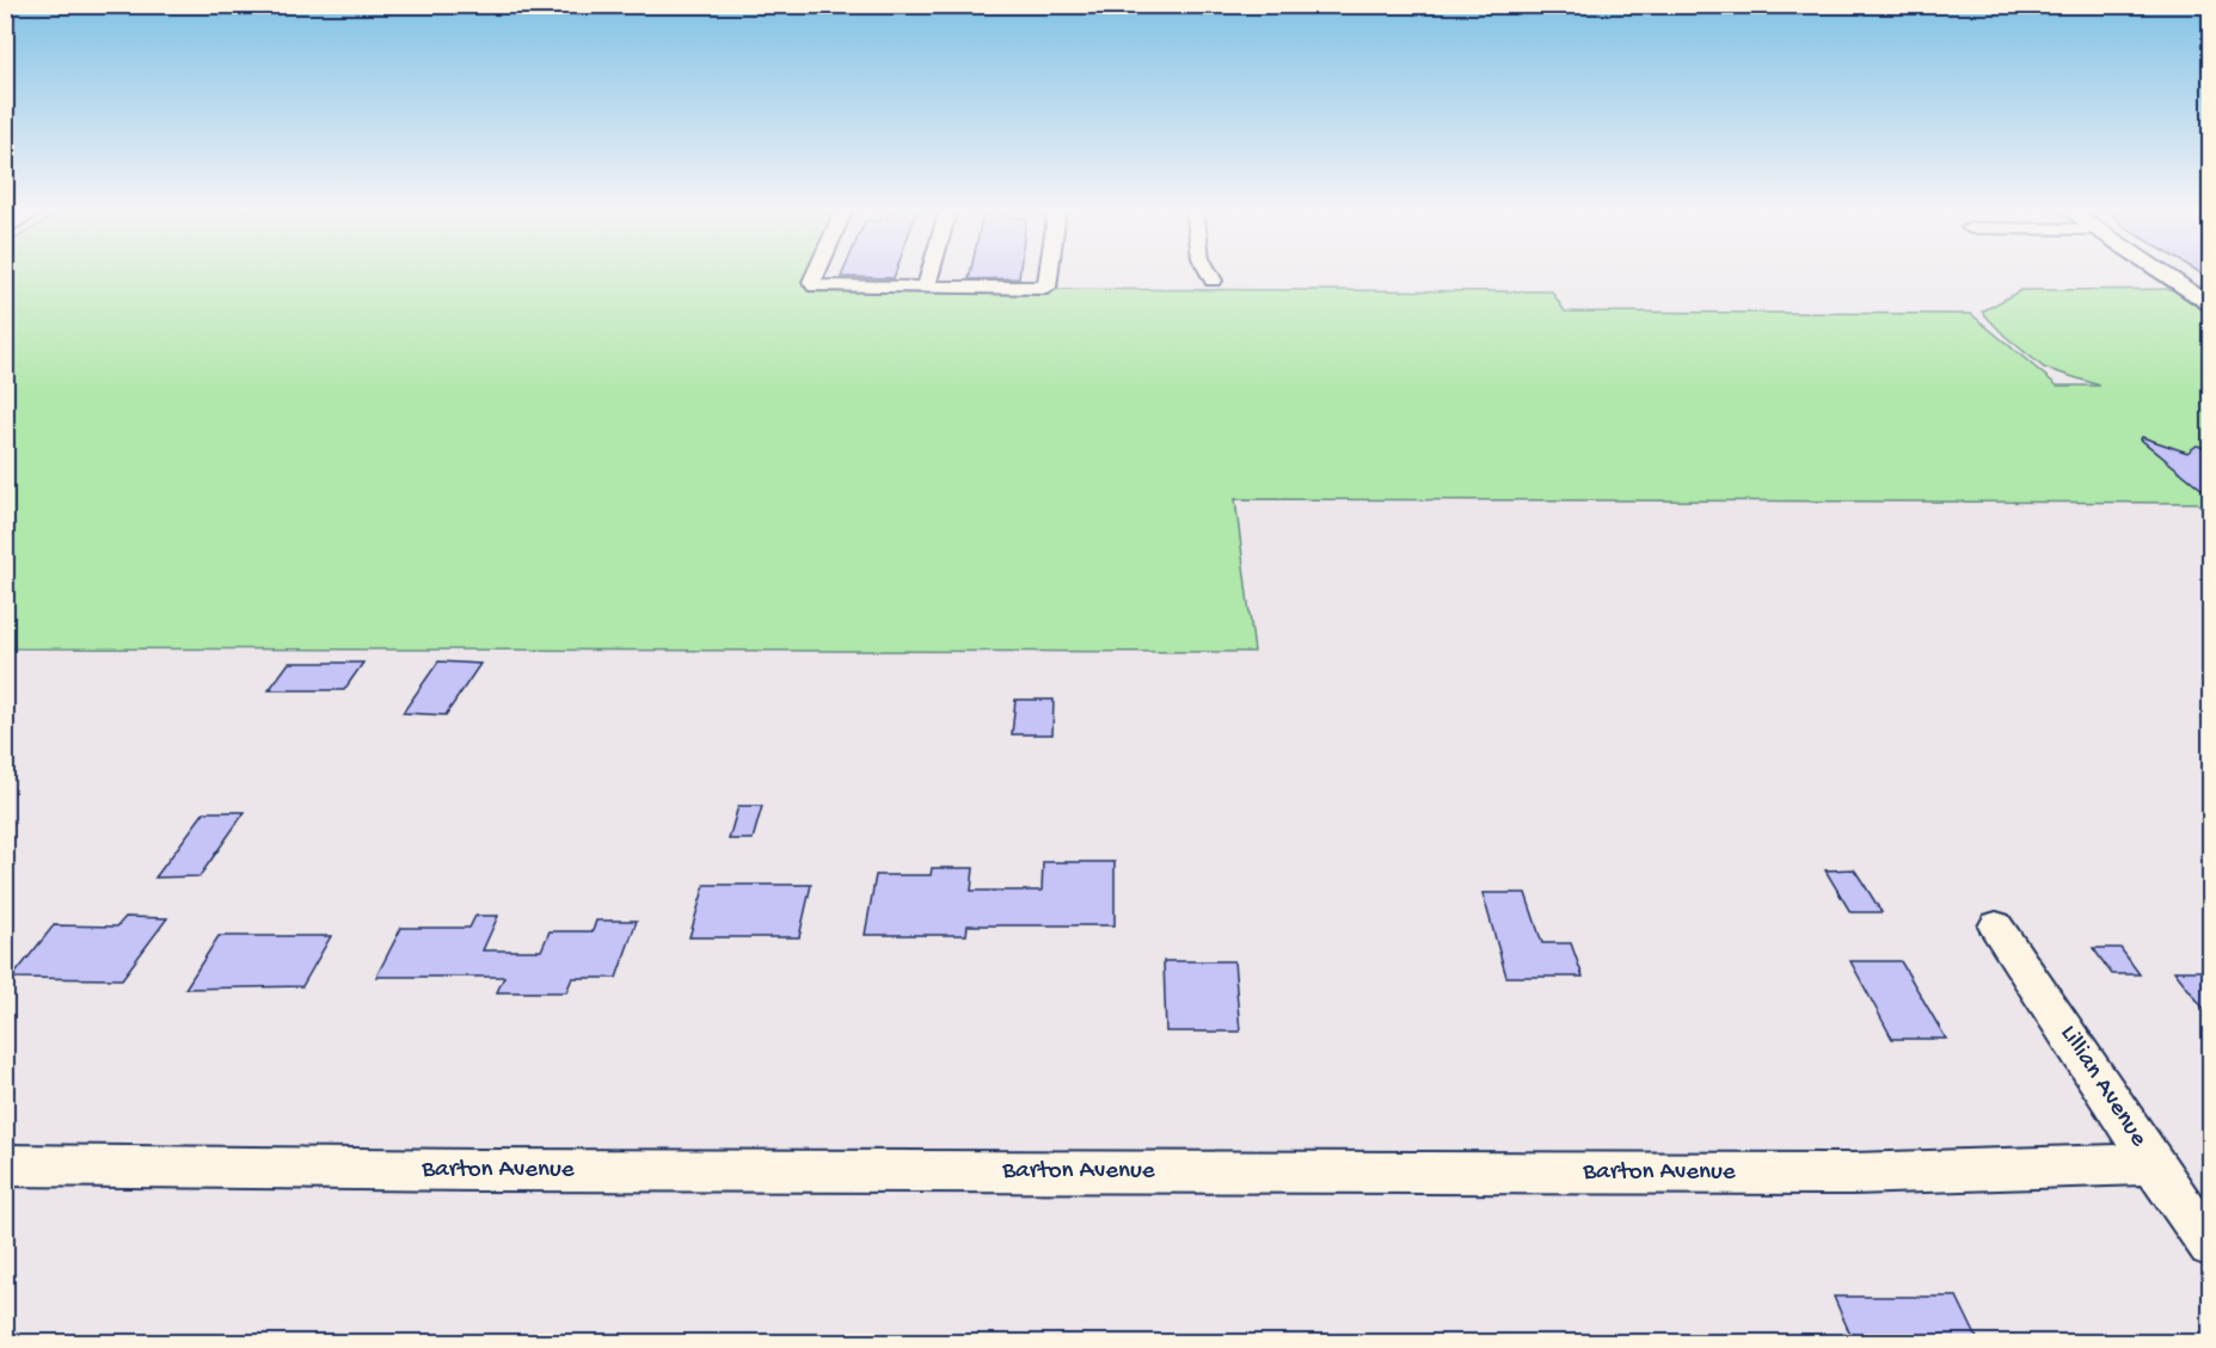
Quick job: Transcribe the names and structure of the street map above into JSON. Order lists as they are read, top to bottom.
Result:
{
  "streets": {
    "street": ["Lillian Avenue", "Barton Avenue"]
  },
  "crossings": [
    ["Lillian Avenue", "Barton Avenue"]
  ]
}
